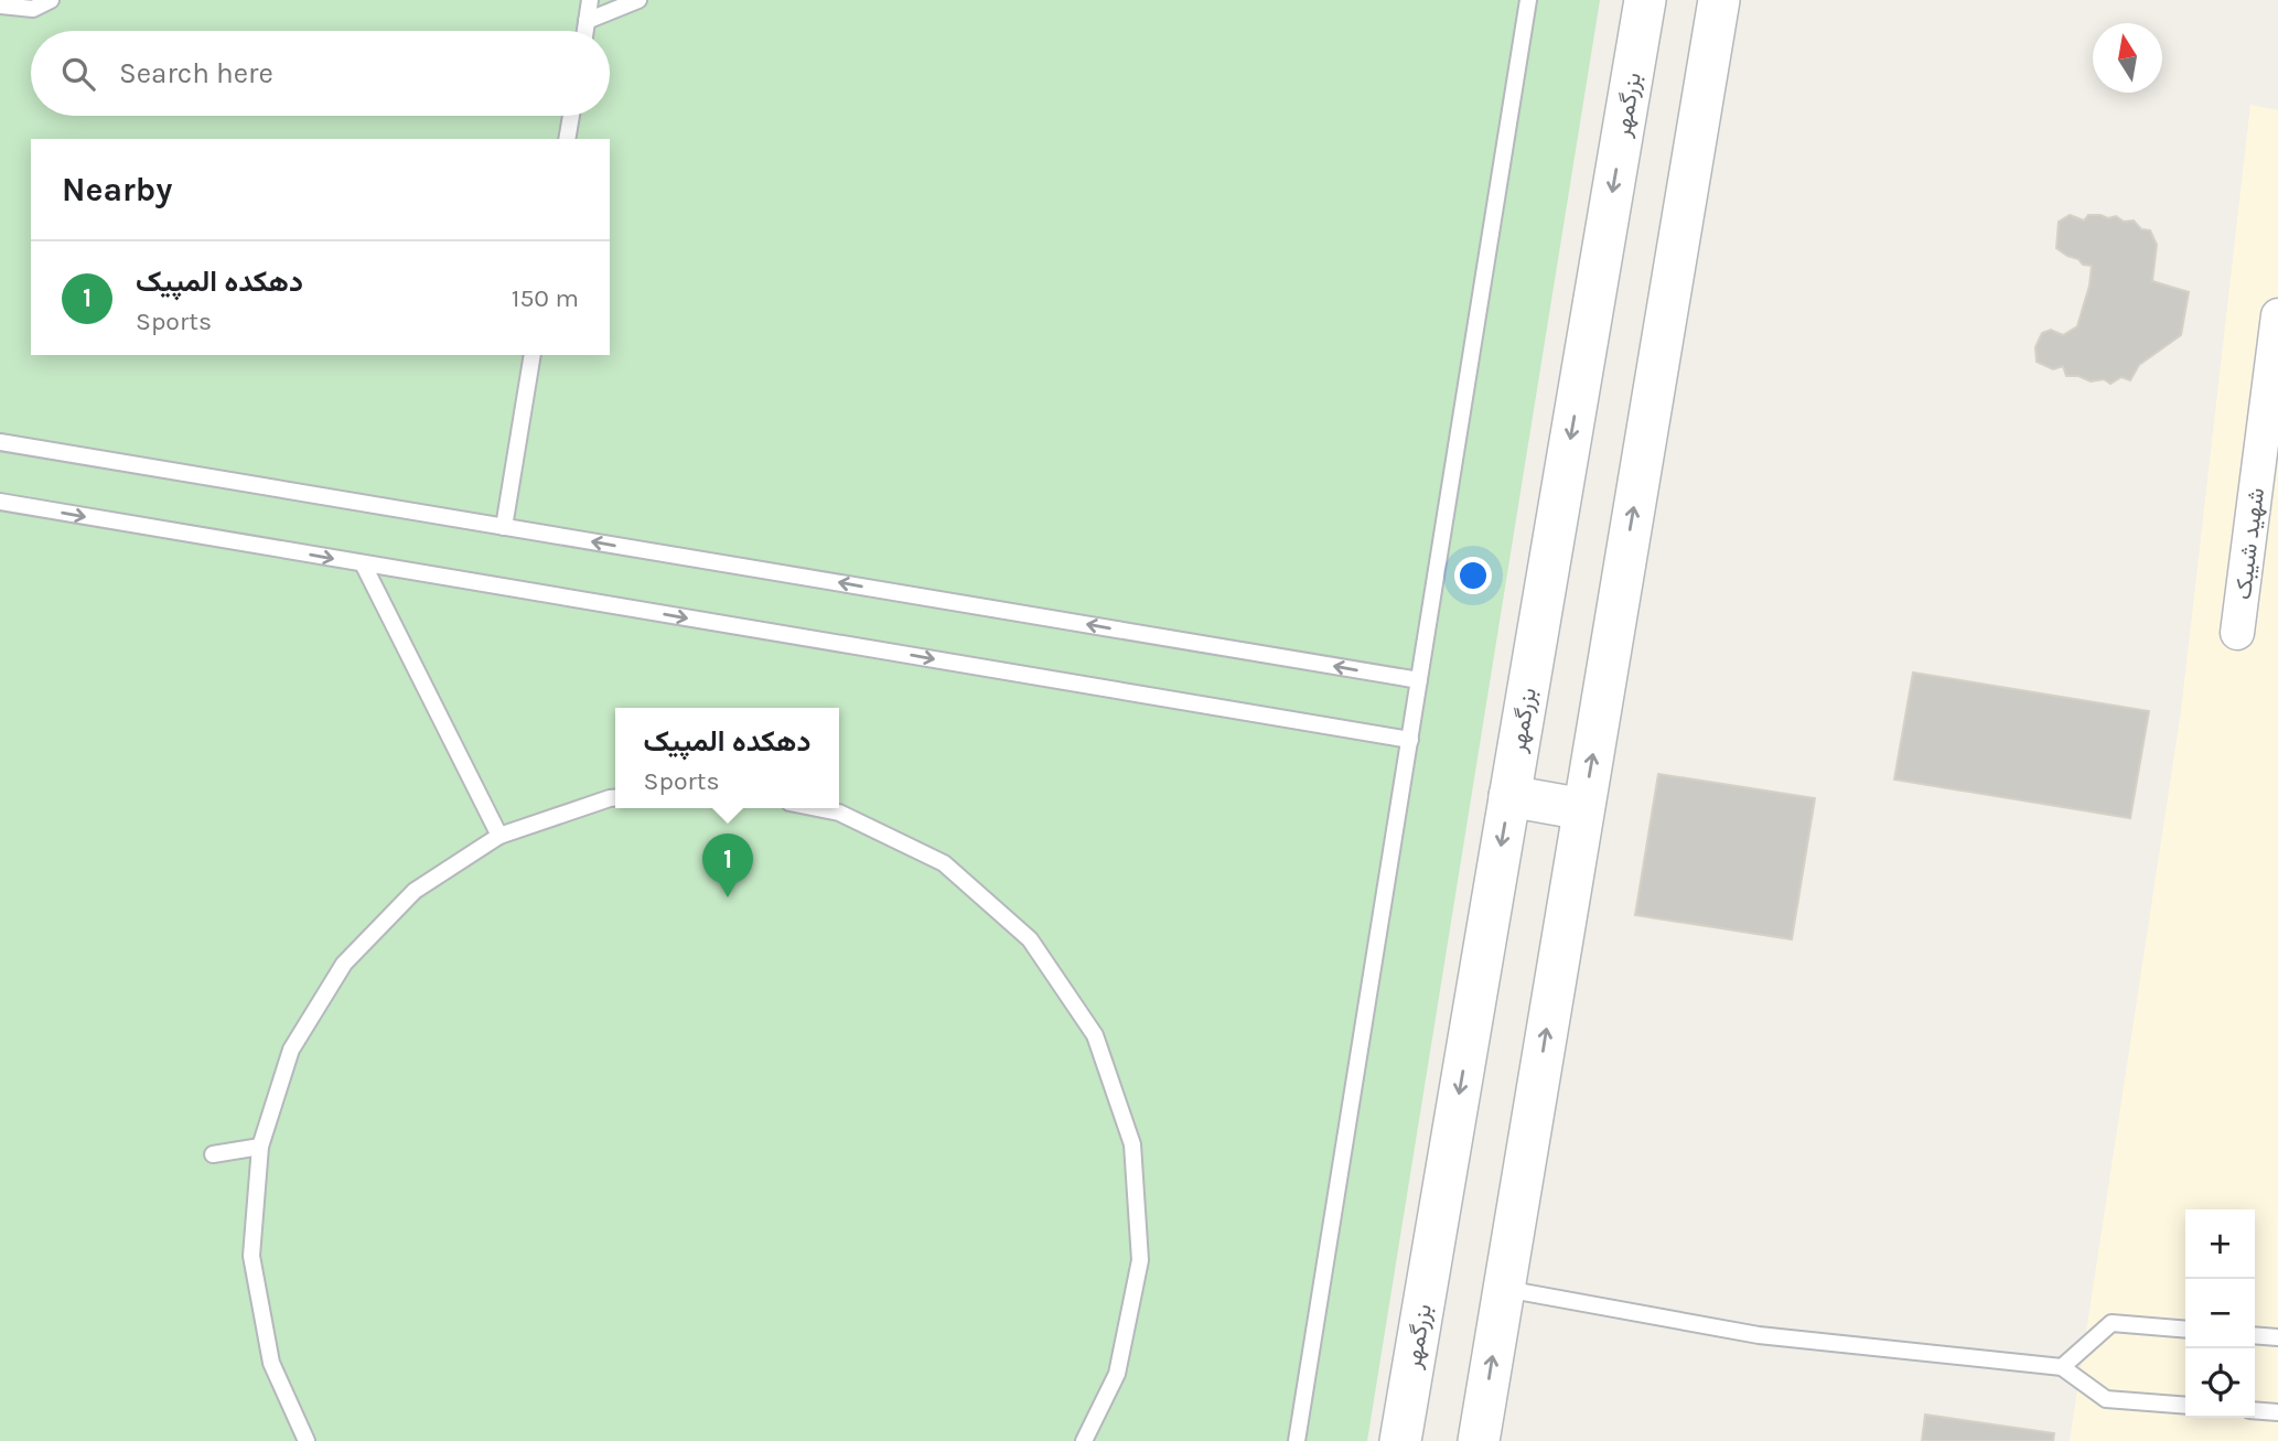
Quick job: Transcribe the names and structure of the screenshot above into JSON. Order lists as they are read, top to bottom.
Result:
{
  "streets": {
    "street": ["بزرگمهر", "شهید شیبک"]
  },
  "north": "top",
  "page": {
    "search": "Search here",
    "heading": "Nearby",
    "list": [
      {
        "mark": "1",
        "name": "دهکده المپیک",
        "note": "Sports",
        "value": "150 m"
      }
    ],
    "popup": ["دهکده المپیک", "Sports"],
    "pins": "1",
    "map_buttons": ["+", "−"]
  }
}
